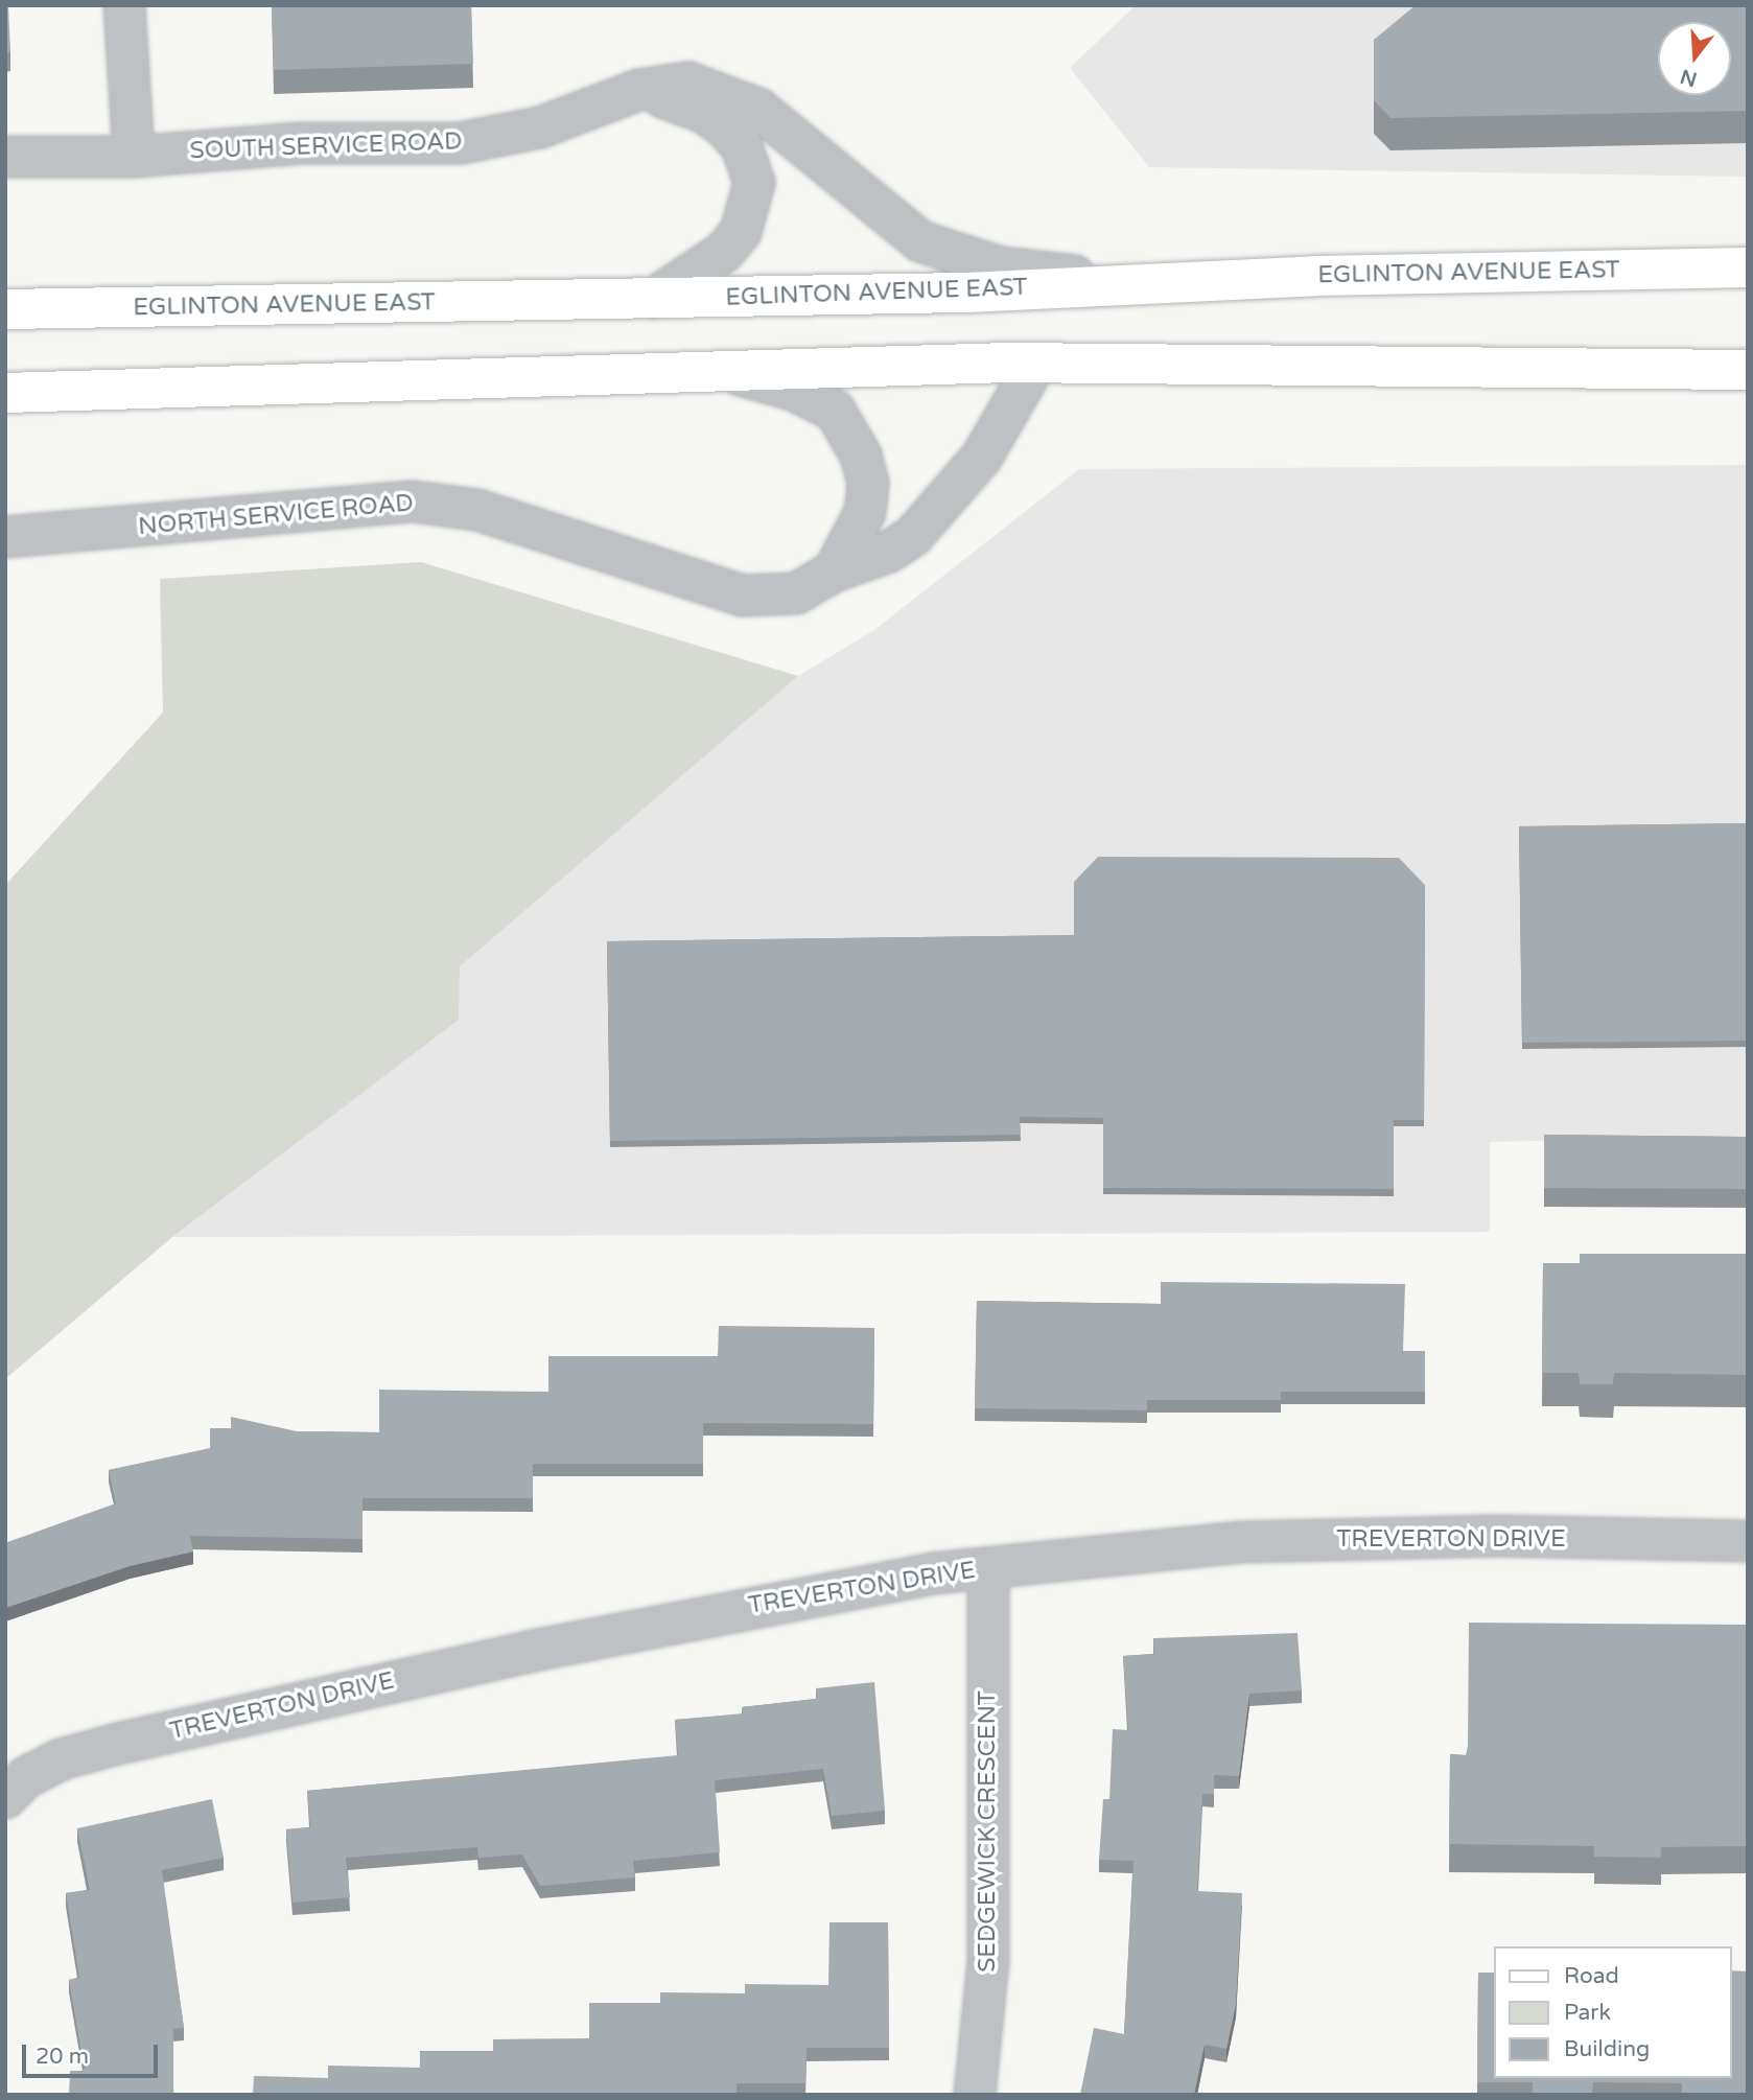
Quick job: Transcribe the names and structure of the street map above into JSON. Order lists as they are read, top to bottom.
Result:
{
  "streets": {
    "main road": ["EGLINTON AVENUE EAST"],
    "street": [
      "SOUTH SERVICE ROAD",
      "NORTH SERVICE ROAD",
      "TREVERTON DRIVE",
      "SEDGEWICK CRESCENT"
    ]
  },
  "crossings": [
    ["SOUTH SERVICE ROAD", "EGLINTON AVENUE EAST"],
    ["TREVERTON DRIVE", "SEDGEWICK CRESCENT"]
  ],
  "legend": ["Road", "Park", "Building"],
  "scale_bar": "20 m",
  "north": "bottom"
}
